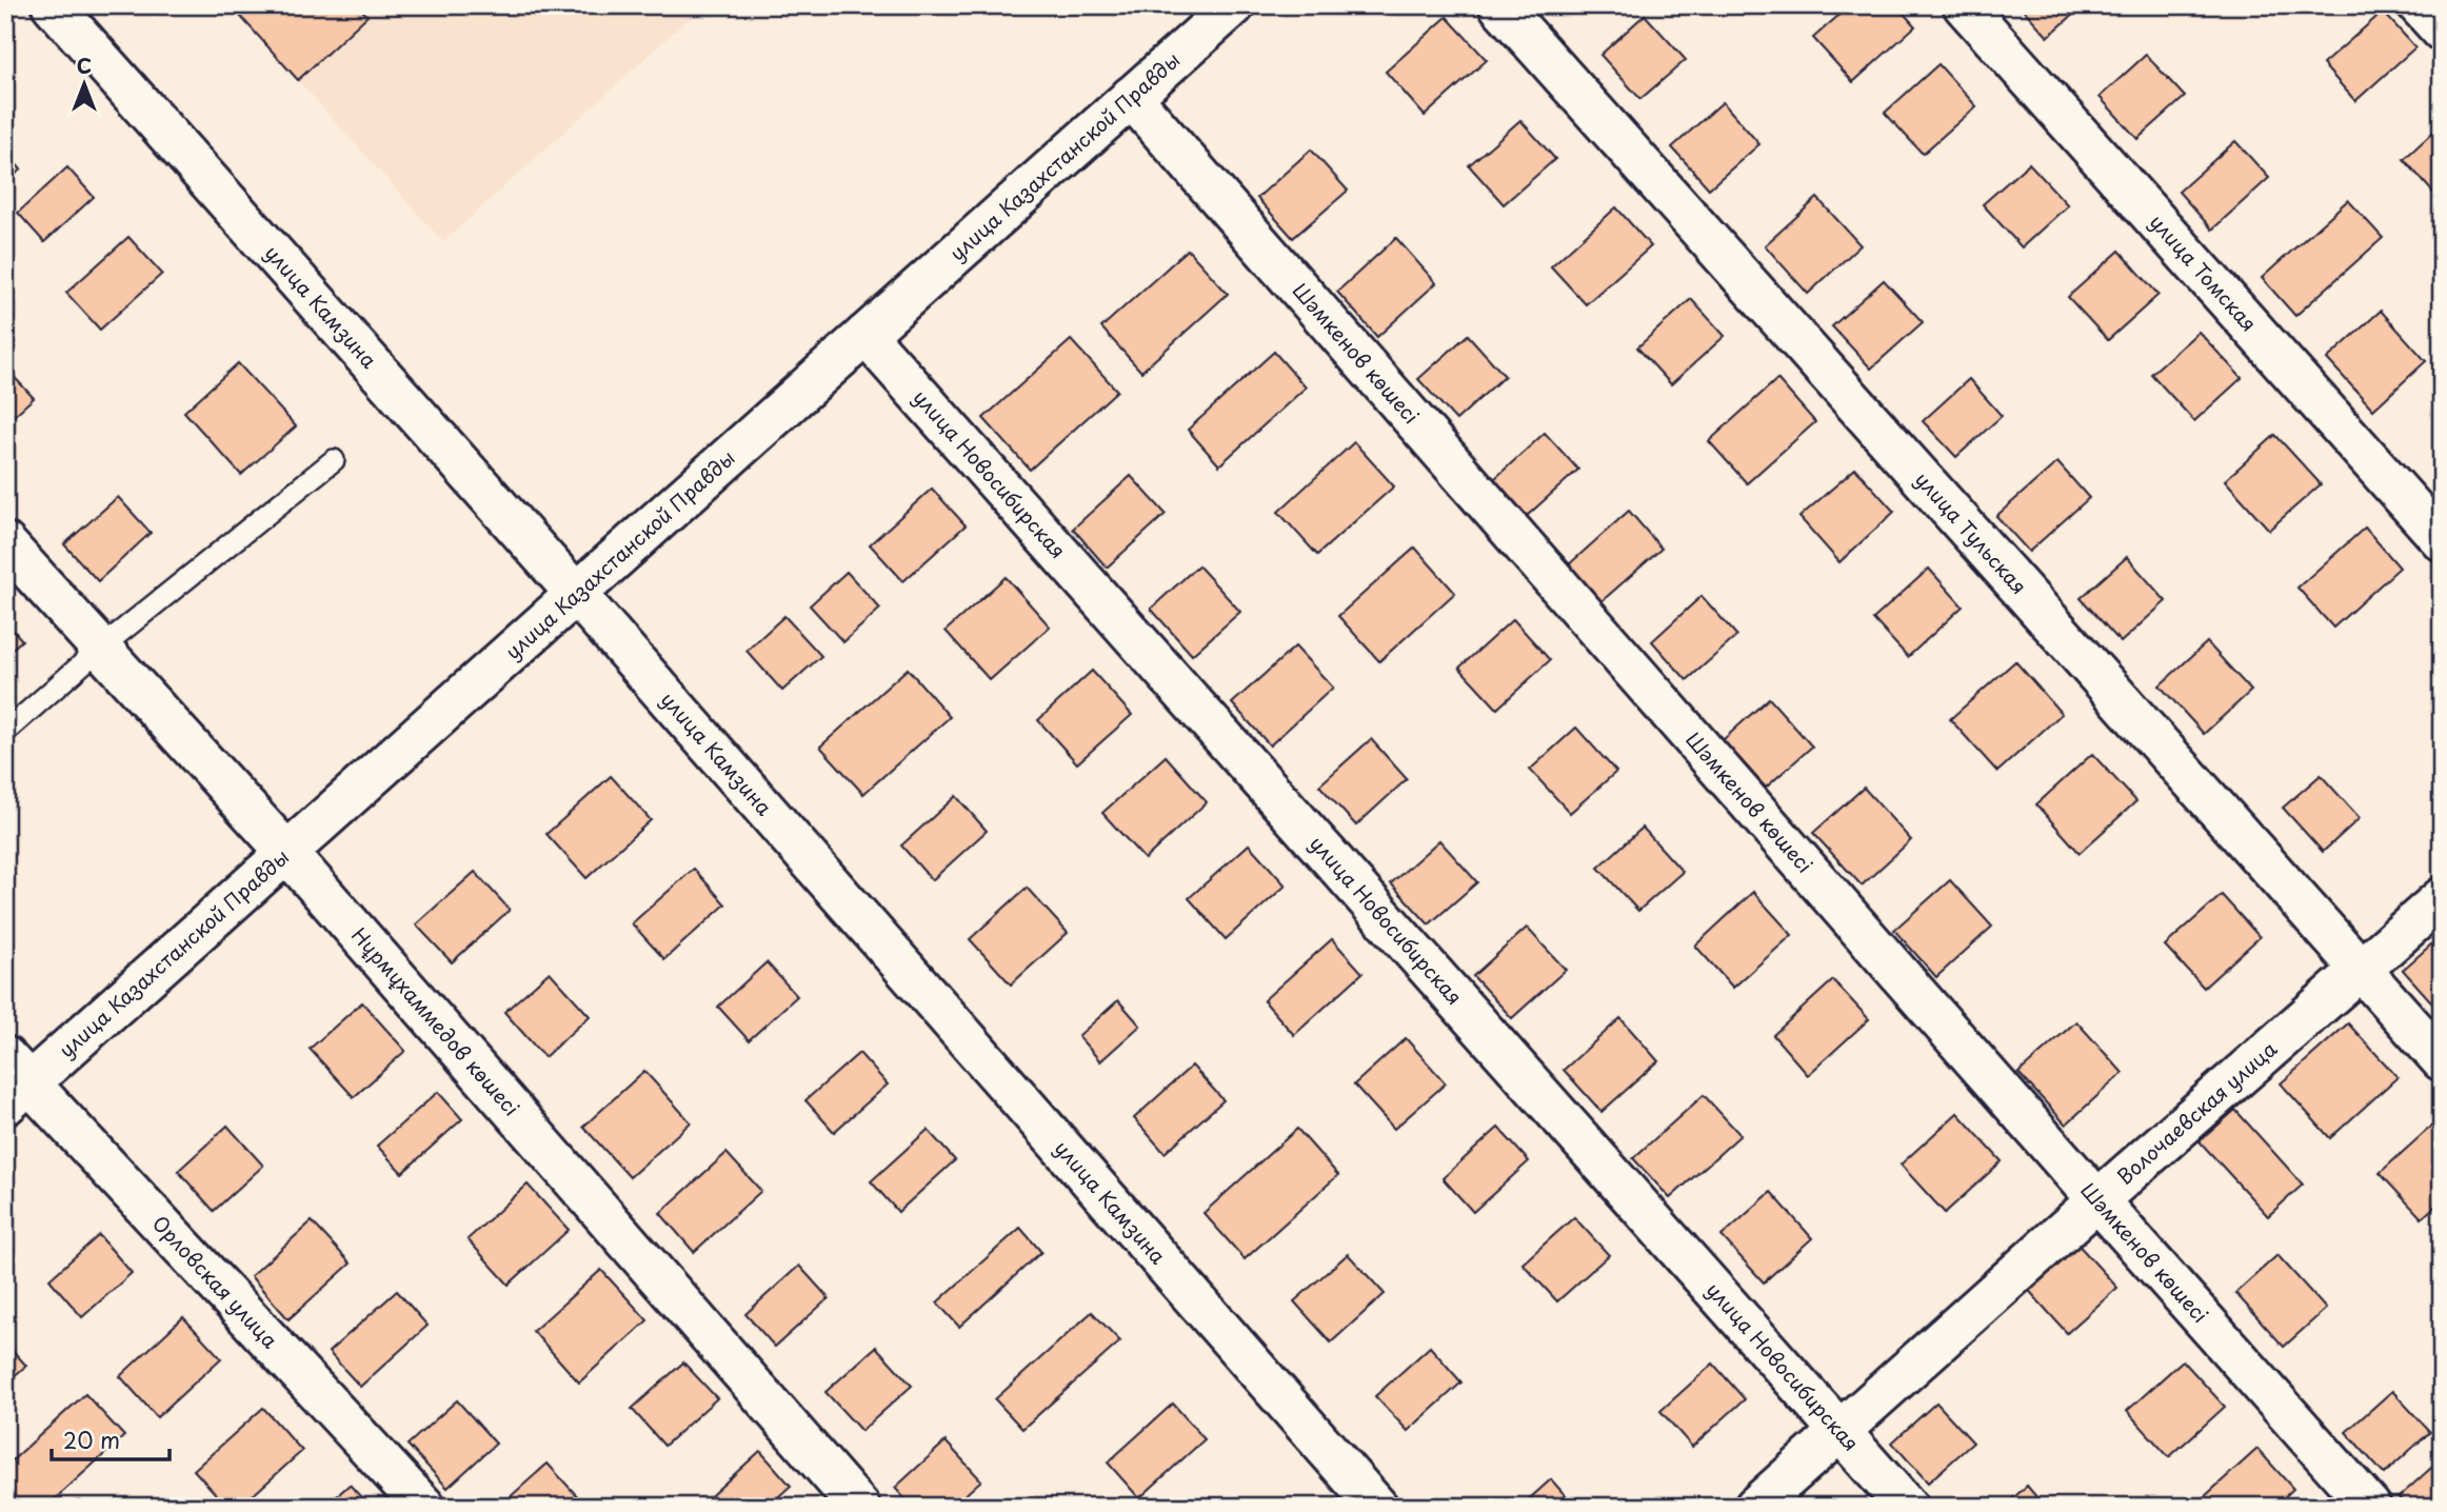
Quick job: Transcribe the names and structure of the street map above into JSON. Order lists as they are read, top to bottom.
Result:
{
  "streets": {
    "street": [
      "улица Казахстанской Правды",
      "улица Томская",
      "улица Камзина",
      "Шәмкенов көшесі",
      "улица Новосибирская",
      "улица Тульская",
      "Нұрмұхаммедов көшесі",
      "Волочаевская улица",
      "Орловская улица"
    ]
  },
  "crossings": [
    ["улица Казахстанской Правды", "улица Камзина"],
    ["улица Казахстанской Правды", "Шәмкенов көшесі"],
    ["улица Казахстанской Правды", "улица Новосибирская"],
    ["улица Казахстанской Правды", "Нұрмұхаммедов көшесі"],
    ["улица Казахстанской Правды", "Орловская улица"],
    ["Шәмкенов көшесі", "Волочаевская улица"],
    ["улица Новосибирская", "Волочаевская улица"],
    ["улица Тульская", "Волочаевская улица"]
  ],
  "scale_bar": "20 m",
  "north": "top"
}
